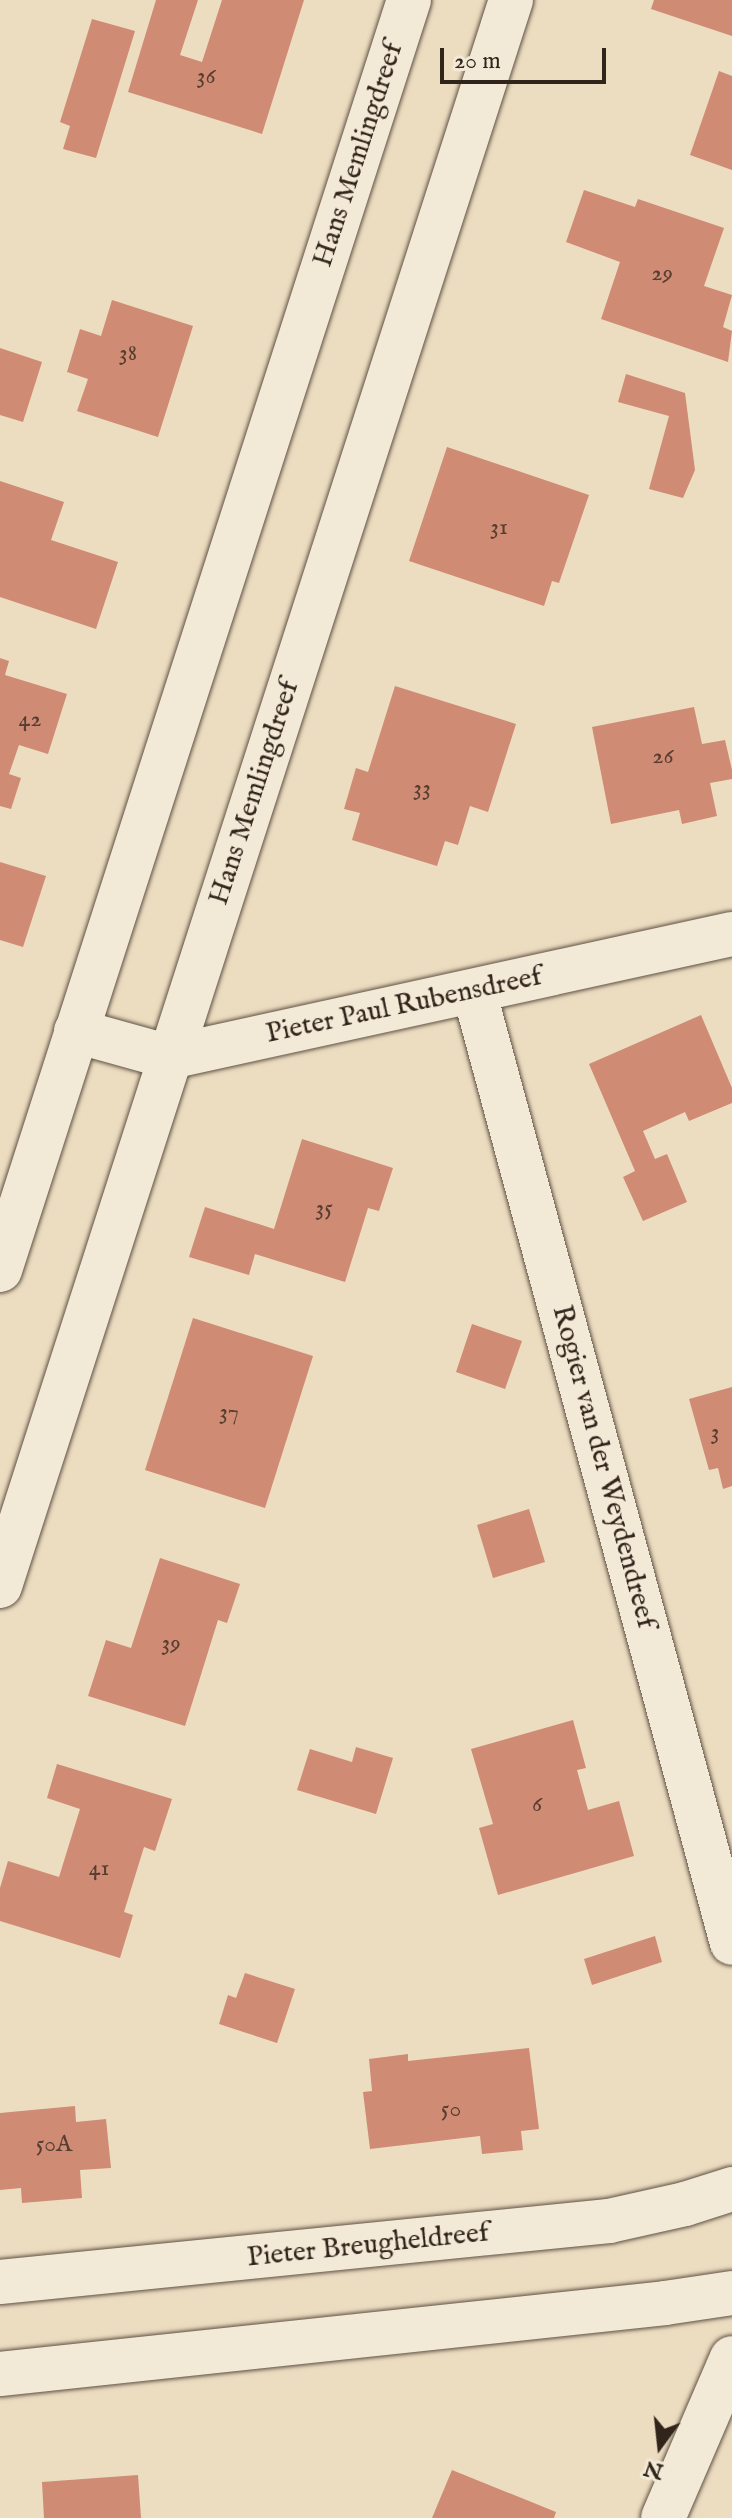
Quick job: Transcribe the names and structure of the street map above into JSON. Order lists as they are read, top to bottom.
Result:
{
  "streets": {
    "street": [
      "Hans Memlingdreef",
      "Pieter Paul Rubensdreef",
      "Rogier van der Weydendreef",
      "Pieter Breugheldreef"
    ]
  },
  "crossings": [
    ["Hans Memlingdreef", "Pieter Paul Rubensdreef"],
    ["Pieter Paul Rubensdreef", "Rogier van der Weydendreef"]
  ],
  "house_numbers": [
    "36",
    "29",
    "38",
    "31",
    "42",
    "26",
    "33",
    "35",
    "37",
    "3",
    "39",
    "6",
    "41",
    "50",
    "50A"
  ],
  "scale_bar": "20 m",
  "north": "bottom"
}
